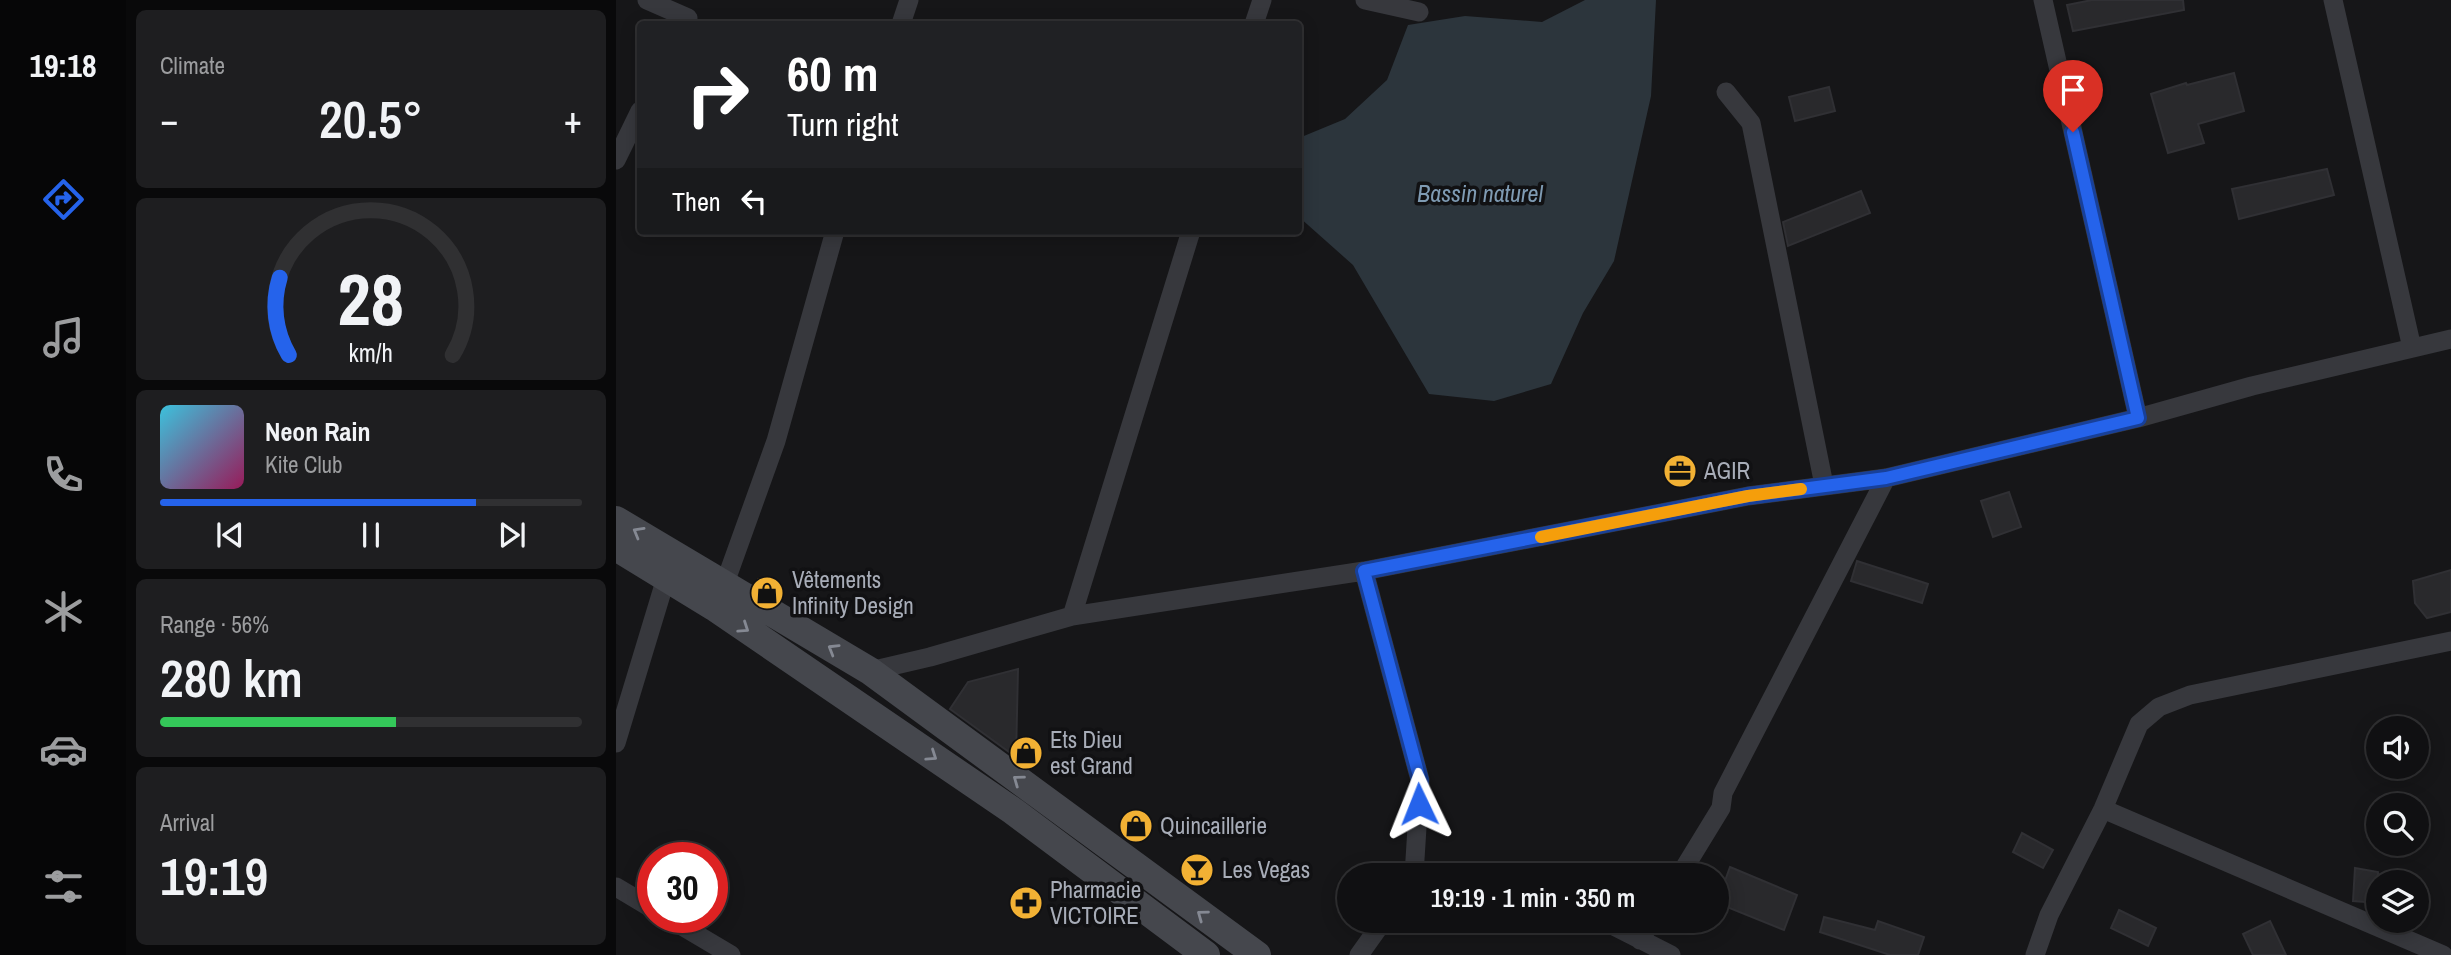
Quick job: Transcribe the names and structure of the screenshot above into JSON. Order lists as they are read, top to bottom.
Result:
{
  "water": ["Bassin naturel"],
  "places": {
    "office": ["AGIR"],
    "shop": ["Vêtements Infinity Design", "Ets Dieu est Grand", "Quincaillerie"],
    "bar": ["Les Vegas"],
    "pharmacy": ["Pharmacie VICTOIRE"]
  },
  "page": {
    "tabs": "19:18",
    "tile": [
      "Climate",
      ["Range · 56%", "280 km"],
      ["Arrival", "19:19"]
    ],
    "turn": ["60 m", "Turn right"],
    "heat": ["−", "20.5°", "+"],
    "then": "Then",
    "song": ["Neon Rain", "Kite Club"],
    "limit": "30",
    "trip": "19:19 · 1 min · 350 m",
    "gauge": ["28", "km/h"]
  }
}
